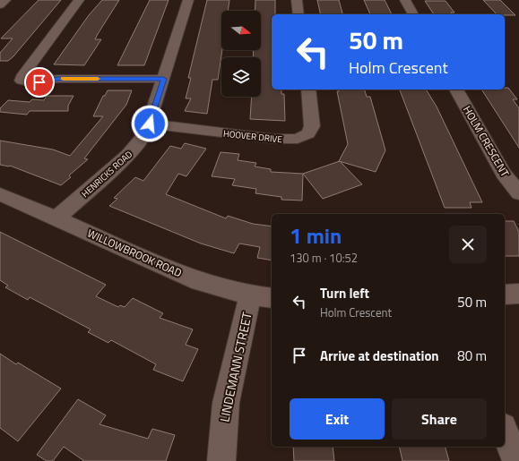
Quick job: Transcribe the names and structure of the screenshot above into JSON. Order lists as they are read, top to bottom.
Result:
{
  "streets": {
    "street": [
      "HOOVER DRIVE",
      "HOLM CRESCENT",
      "HENRICKS ROAD",
      "WILLOWBROOK ROAD",
      "LINDEMANN STREET"
    ]
  },
  "crossings": [
    ["HOOVER DRIVE", "HENRICKS ROAD"],
    ["HENRICKS ROAD", "WILLOWBROOK ROAD"],
    ["WILLOWBROOK ROAD", "LINDEMANN STREET"]
  ],
  "north": "right",
  "page": {
    "turn": ["50 m", "Holm Crescent"],
    "heading": ["1 min", "130 m · 10:52"],
    "list": [
      {
        "name": "Turn left",
        "note": "Holm Crescent",
        "value": "50 m"
      },
      {
        "name": "Arrive at destination",
        "value": "80 m"
      }
    ],
    "buttons": ["Exit", "Share"]
  }
}
